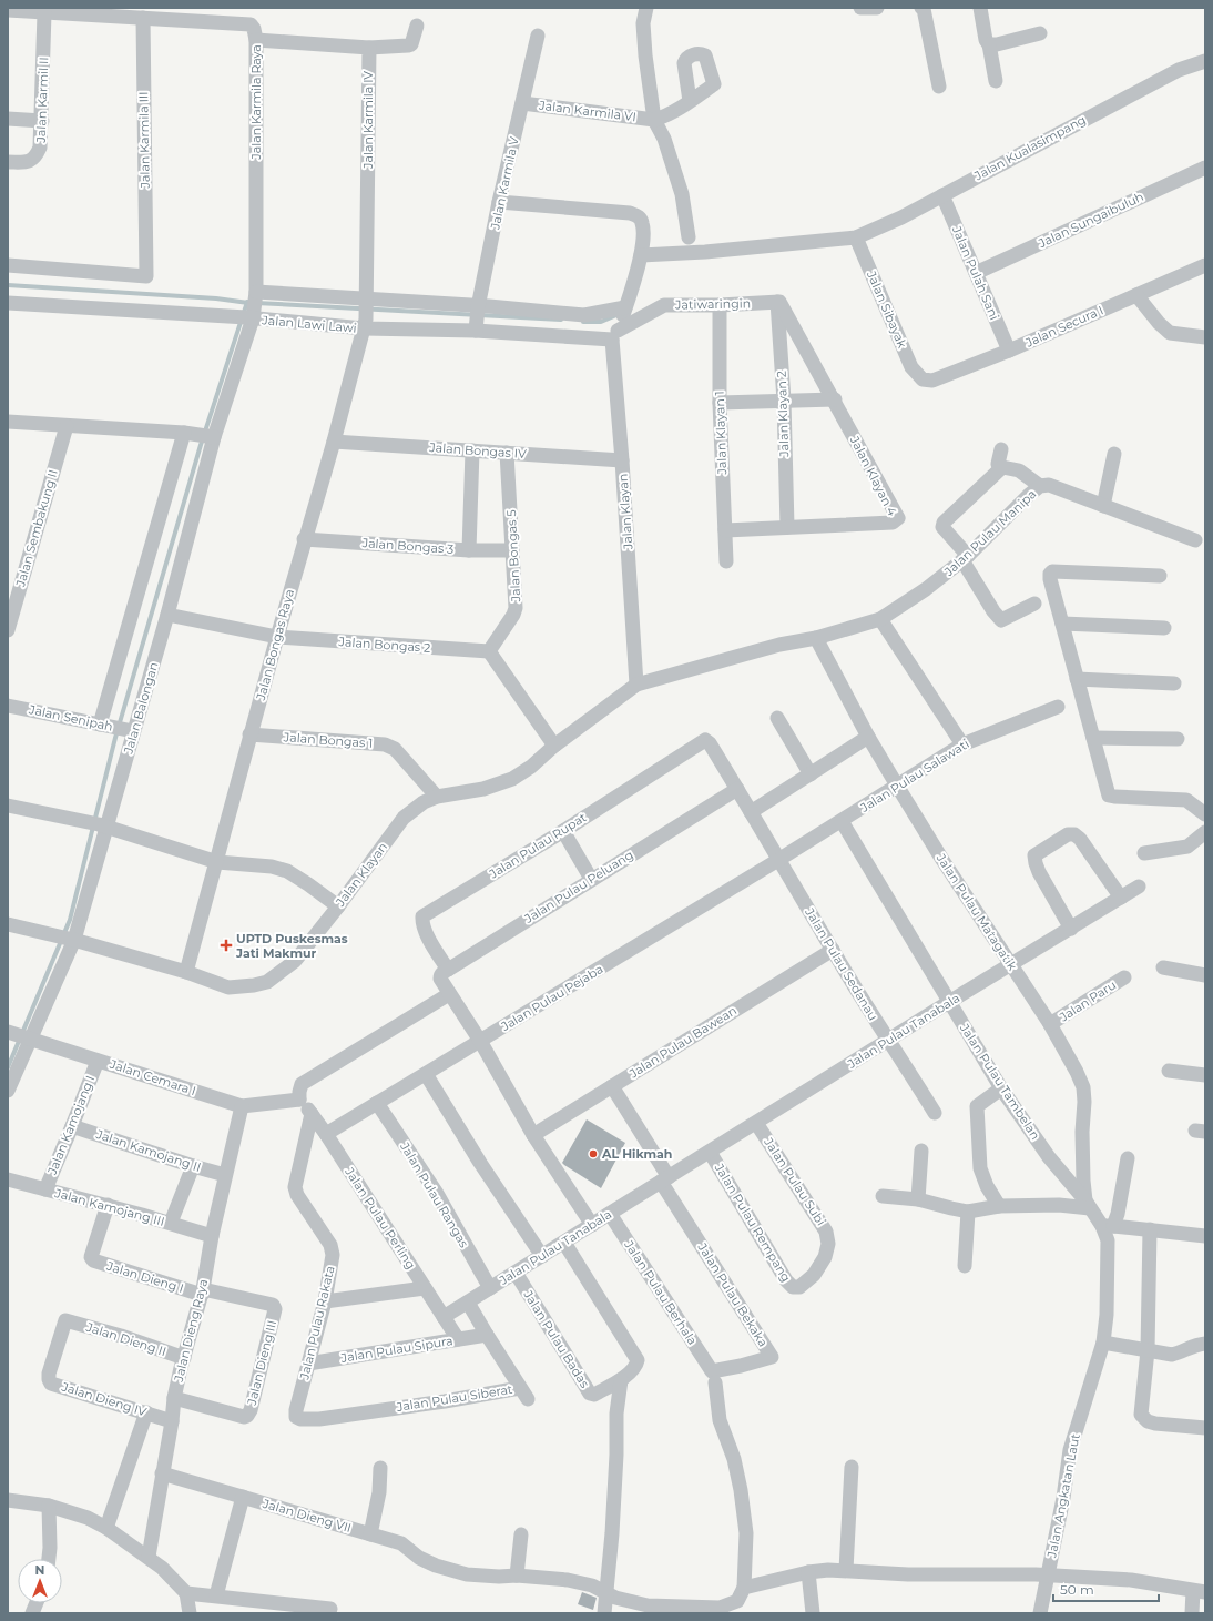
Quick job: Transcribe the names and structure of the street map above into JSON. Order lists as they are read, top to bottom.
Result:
{
  "streets": {
    "street": [
      "Jalan Karmil II",
      "Jalan Karmila Raya",
      "Jalan Karmila VI",
      "Jalan Karmila IV",
      "Jalan Karmila III",
      "Jalan Kualasimpang",
      "Jalan Karmila V",
      "Jalan Sungaibuluh",
      "Jalan Pulah Sani",
      "Jatiwaringin",
      "Jalan Sibayak",
      "Jalan Lawi Lawi",
      "Jalan Secura I",
      "Jalan Klayan 2",
      "Jalan Klayan 1",
      "Jalan Bongas IV",
      "Jalan Klayan 4",
      "Jalan Klayan",
      "Jalan Sembakung II",
      "Jalan Pulau Manipa",
      "Jalan Bongas 3",
      "Jalan Bongas 5",
      "Jalan Bongas Raya",
      "Jalan Bongas 2",
      "Jalan Balongan",
      "Jalan Senipah",
      "Jalan Bongas 1",
      "Jalan Pulau Salawati",
      "Jalan Pulau Rupat",
      "Jalan Pulau Peluang",
      "Jalan Pulau Matagatik",
      "Jalan Pulau Sedanau",
      "Jalan Pulau Pejaba",
      "Jalan Paru",
      "Jalan Pulau Tanabala",
      "Jalan Pulau Bawean",
      "Jalan Cemara I",
      "Jalan Pulau Tambelan",
      "Jalan Kamojang I",
      "Jalan Kamojang II",
      "Jalan Pulau Subi",
      "Jalan Pulau Rangas",
      "Jalan Kamojang III",
      "Jalan Pulau Perling",
      "Jalan Pulau Rempang",
      "Jalan Dieng I",
      "Jalan Pulau Berhala",
      "Jalan Pulau Bekaka",
      "Jalan Pulau Rakata",
      "Jalan Dieng Raya",
      "Jalan Dieng II",
      "Jalan Pulau Badas",
      "Jalan Pulau Sipura",
      "Jalan Dieng III",
      "Jalan Pulau Siberat",
      "Jalan Dieng IV",
      "Jalan Angkatan Laut",
      "Jalan Dieng VII"
    ]
  },
  "crossings": [
    ["Jalan Karmil II", "Jalan Karmila Raya"],
    ["Jalan Karmila Raya", "Jalan Karmila III"],
    ["Jalan Karmila Raya", "Jalan Lawi Lawi"],
    ["Jalan Karmila Raya", "Jalan Balongan"],
    ["Jalan Karmila VI", "Jalan Karmila V"],
    ["Jalan Karmila IV", "Jalan Lawi Lawi"],
    ["Jalan Karmila IV", "Jalan Bongas Raya"],
    ["Jalan Kualasimpang", "Jalan Pulah Sani"],
    ["Jalan Kualasimpang", "Jalan Sibayak"],
    ["Jalan Karmila V", "Jalan Lawi Lawi"],
    ["Jalan Sungaibuluh", "Jalan Pulah Sani"],
    ["Jalan Pulah Sani", "Jalan Secura I"],
    ["Jatiwaringin", "Jalan Lawi Lawi"],
    ["Jatiwaringin", "Jalan Klayan 2"],
    ["Jatiwaringin", "Jalan Klayan 1"],
    ["Jatiwaringin", "Jalan Klayan 4"],
    ["Jatiwaringin", "Jalan Klayan"],
    ["Jalan Sibayak", "Jalan Secura I"],
    ["Jalan Lawi Lawi", "Jalan Klayan"],
    ["Jalan Lawi Lawi", "Jalan Bongas Raya"],
    ["Jalan Lawi Lawi", "Jalan Balongan"],
    ["Jalan Klayan 2", "Jalan Klayan 4"],
    ["Jalan Klayan 1", "Jalan Klayan 4"],
    ["Jalan Bongas IV", "Jalan Klayan"],
    ["Jalan Bongas IV", "Jalan Bongas 5"],
    ["Jalan Bongas IV", "Jalan Bongas Raya"],
    ["Jalan Klayan", "Jalan Pulau Manipa"],
    ["Jalan Klayan", "Jalan Bongas Raya"],
    ["Jalan Klayan", "Jalan Balongan"],
    ["Jalan Klayan", "Jalan Bongas 1"],
    ["Jalan Klayan", "Jalan Pulau Matagatik"],
    ["Jalan Pulau Manipa", "Jalan Pulau Matagatik"],
    ["Jalan Bongas 3", "Jalan Bongas 5"],
    ["Jalan Bongas 3", "Jalan Bongas Raya"],
    ["Jalan Bongas 5", "Jalan Bongas 2"],
    ["Jalan Bongas Raya", "Jalan Bongas 2"],
    ["Jalan Bongas Raya", "Jalan Bongas 1"],
    ["Jalan Bongas 2", "Jalan Balongan"],
    ["Jalan Balongan", "Jalan Senipah"],
    ["Jalan Balongan", "Jalan Cemara I"],
    ["Jalan Pulau Salawati", "Jalan Pulau Matagatik"],
    ["Jalan Pulau Salawati", "Jalan Pulau Sedanau"],
    ["Jalan Pulau Salawati", "Jalan Pulau Pejaba"],
    ["Jalan Pulau Salawati", "Jalan Pulau Tambelan"],
    ["Jalan Pulau Rupat", "Jalan Pulau Peluang"],
    ["Jalan Pulau Rupat", "Jalan Pulau Sedanau"],
    ["Jalan Pulau Peluang", "Jalan Pulau Sedanau"],
    ["Jalan Pulau Matagatik", "Jalan Paru"],
    ["Jalan Pulau Matagatik", "Jalan Pulau Tanabala"],
    ["Jalan Pulau Matagatik", "Jalan Pulau Tambelan"],
    ["Jalan Pulau Matagatik", "Jalan Angkatan Laut"],
    ["Jalan Pulau Sedanau", "Jalan Pulau Pejaba"],
    ["Jalan Pulau Sedanau", "Jalan Pulau Tanabala"],
    ["Jalan Pulau Sedanau", "Jalan Pulau Bawean"],
    ["Jalan Pulau Pejaba", "Jalan Pulau Rangas"],
    ["Jalan Pulau Pejaba", "Jalan Pulau Perling"],
    ["Jalan Pulau Tanabala", "Jalan Pulau Tambelan"],
    ["Jalan Pulau Tanabala", "Jalan Pulau Subi"],
    ["Jalan Pulau Tanabala", "Jalan Pulau Rangas"],
    ["Jalan Pulau Tanabala", "Jalan Pulau Perling"],
    ["Jalan Pulau Tanabala", "Jalan Pulau Rempang"],
    ["Jalan Pulau Tanabala", "Jalan Pulau Berhala"],
    ["Jalan Pulau Tanabala", "Jalan Pulau Bekaka"],
    ["Jalan Pulau Tanabala", "Jalan Pulau Badas"],
    ["Jalan Pulau Tanabala", "Jalan Pulau Siberat"],
    ["Jalan Cemara I", "Jalan Kamojang I"],
    ["Jalan Cemara I", "Jalan Pulau Perling"],
    ["Jalan Cemara I", "Jalan Dieng Raya"],
    ["Jalan Pulau Tambelan", "Jalan Angkatan Laut"],
    ["Jalan Kamojang I", "Jalan Kamojang II"],
    ["Jalan Kamojang I", "Jalan Kamojang III"],
    ["Jalan Kamojang II", "Jalan Dieng Raya"],
    ["Jalan Pulau Subi", "Jalan Pulau Rempang"],
    ["Jalan Kamojang III", "Jalan Dieng I"],
    ["Jalan Kamojang III", "Jalan Dieng Raya"],
    ["Jalan Pulau Perling", "Jalan Pulau Rakata"],
    ["Jalan Pulau Perling", "Jalan Pulau Sipura"],
    ["Jalan Dieng I", "Jalan Dieng Raya"],
    ["Jalan Dieng I", "Jalan Dieng III"],
    ["Jalan Pulau Berhala", "Jalan Pulau Bekaka"],
    ["Jalan Pulau Rakata", "Jalan Pulau Sipura"],
    ["Jalan Pulau Rakata", "Jalan Pulau Siberat"],
    ["Jalan Dieng Raya", "Jalan Dieng II"],
    ["Jalan Dieng Raya", "Jalan Dieng III"],
    ["Jalan Dieng Raya", "Jalan Dieng IV"],
    ["Jalan Dieng Raya", "Jalan Dieng VII"],
    ["Jalan Dieng II", "Jalan Dieng IV"],
    ["Jalan Pulau Sipura", "Jalan Pulau Siberat"]
  ],
  "places": {
    "health": ["UPTD Puskesmas Jati Makmur"],
    "other": ["AL Hikmah"]
  },
  "scale_bar": "50 m",
  "north": "top"
}
